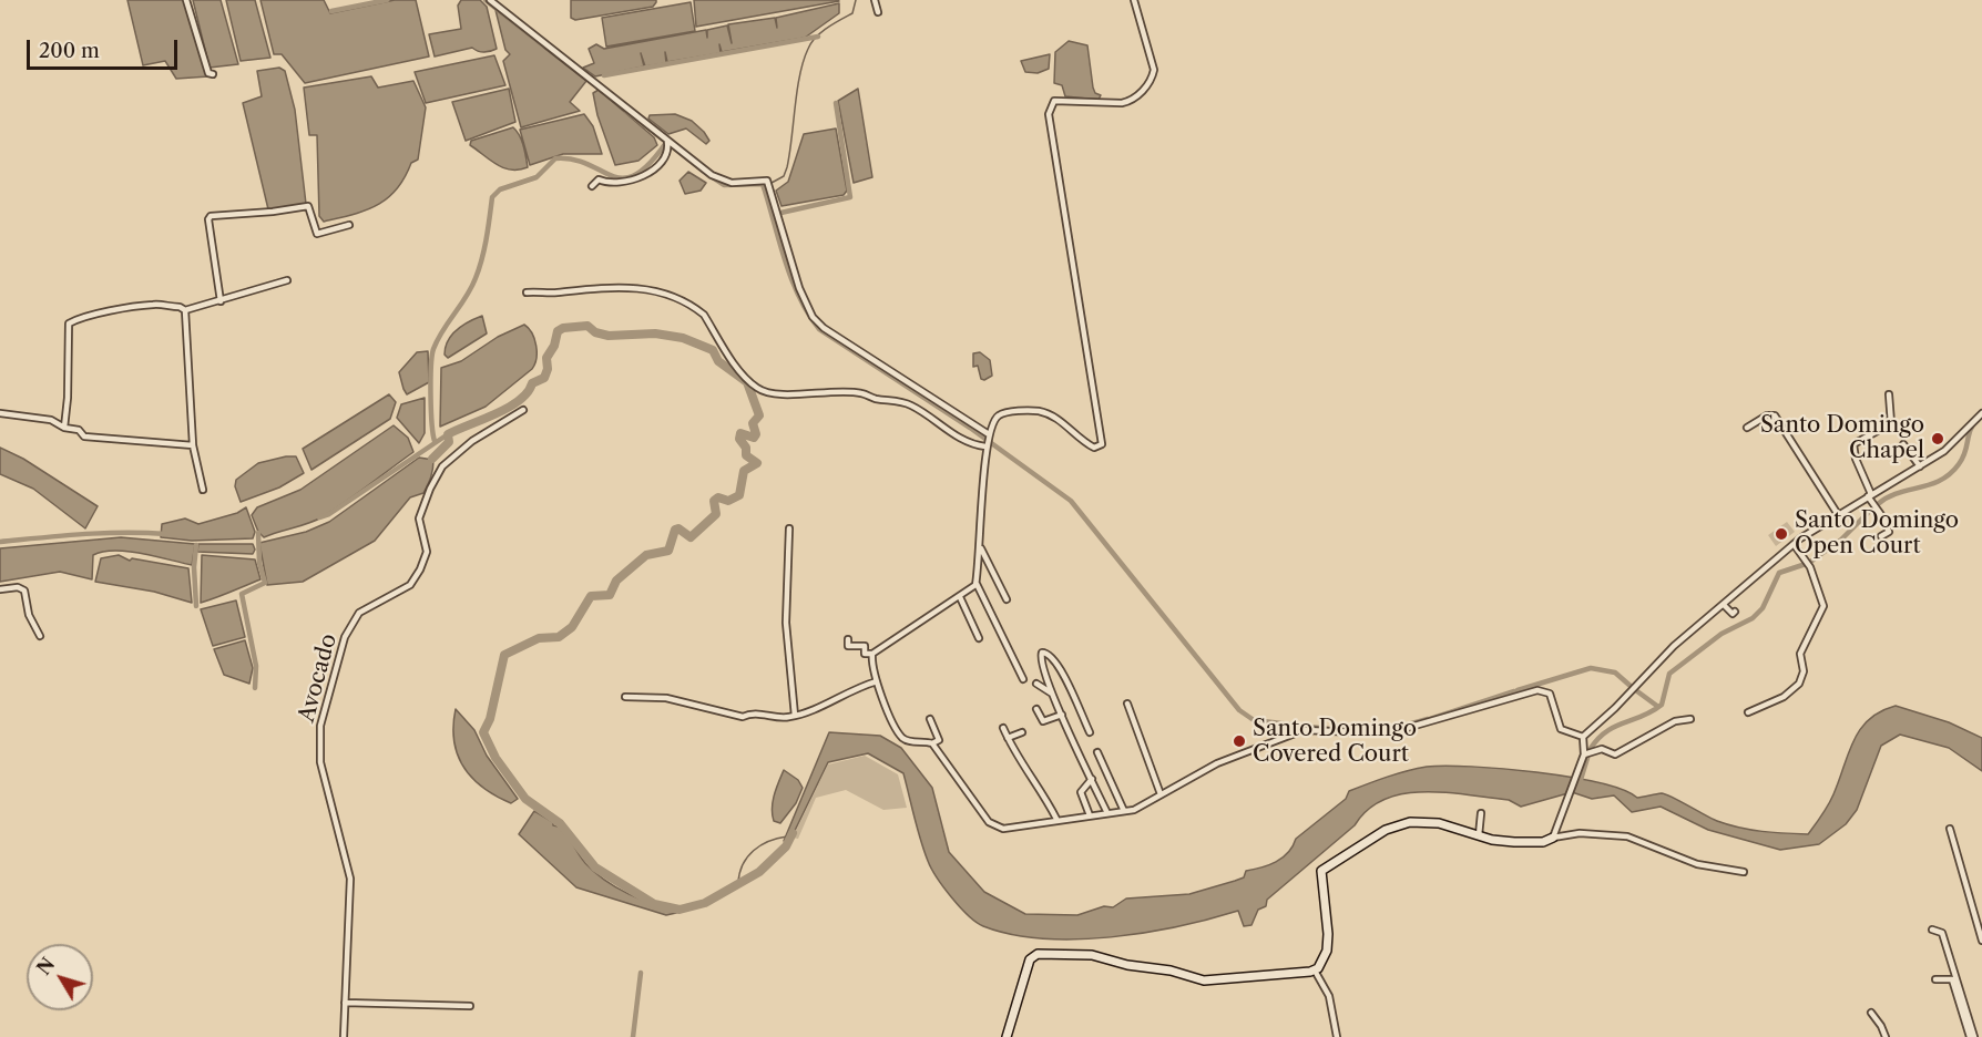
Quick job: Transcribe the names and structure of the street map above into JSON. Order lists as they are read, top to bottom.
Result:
{
  "streets": {
    "street": ["Avocado"]
  },
  "places": ["Santo Domingo Chapel", "Santo Domingo Open Court", "Santo Domingo Covered Court"],
  "scale_bar": "200 m",
  "north": "top left"
}
